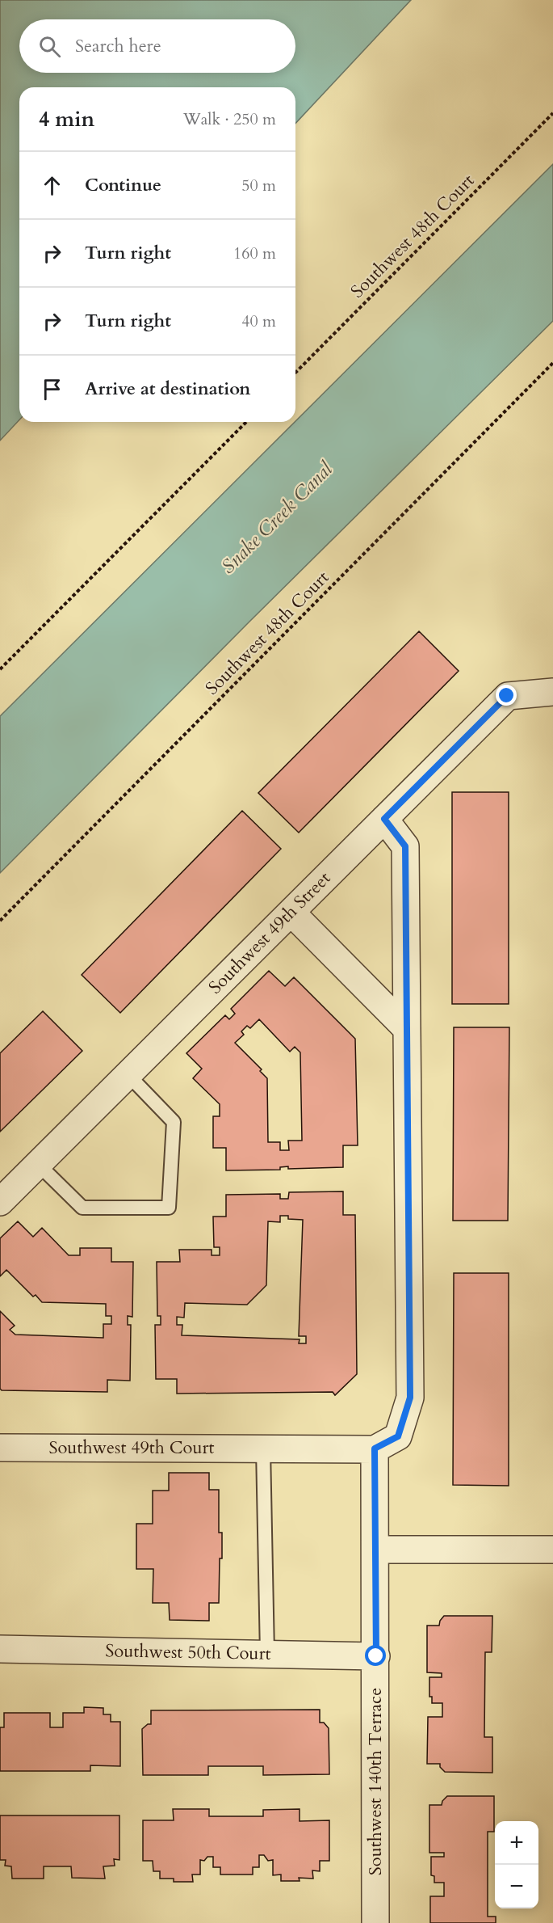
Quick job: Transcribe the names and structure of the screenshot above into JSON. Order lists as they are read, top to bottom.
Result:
{
  "streets": {
    "street": [
      "Southwest 49th Street",
      "Southwest 49th Court",
      "Southwest 50th Court",
      "Southwest 140th Terrace"
    ],
    "path": ["Southwest 48th Court"]
  },
  "crossings": [
    ["Southwest 49th Court", "Southwest 140th Terrace"],
    ["Southwest 50th Court", "Southwest 140th Terrace"]
  ],
  "water": ["Snake Creek Canal"],
  "page": {
    "search": "Search here",
    "heading": ["4 min", "Walk · 250 m"],
    "list": [
      ["Continue", "50 m"],
      ["Turn right", "160 m"],
      ["Turn right", "40 m"],
      "Arrive at destination"
    ],
    "map_buttons": ["+", "−"]
  }
}
